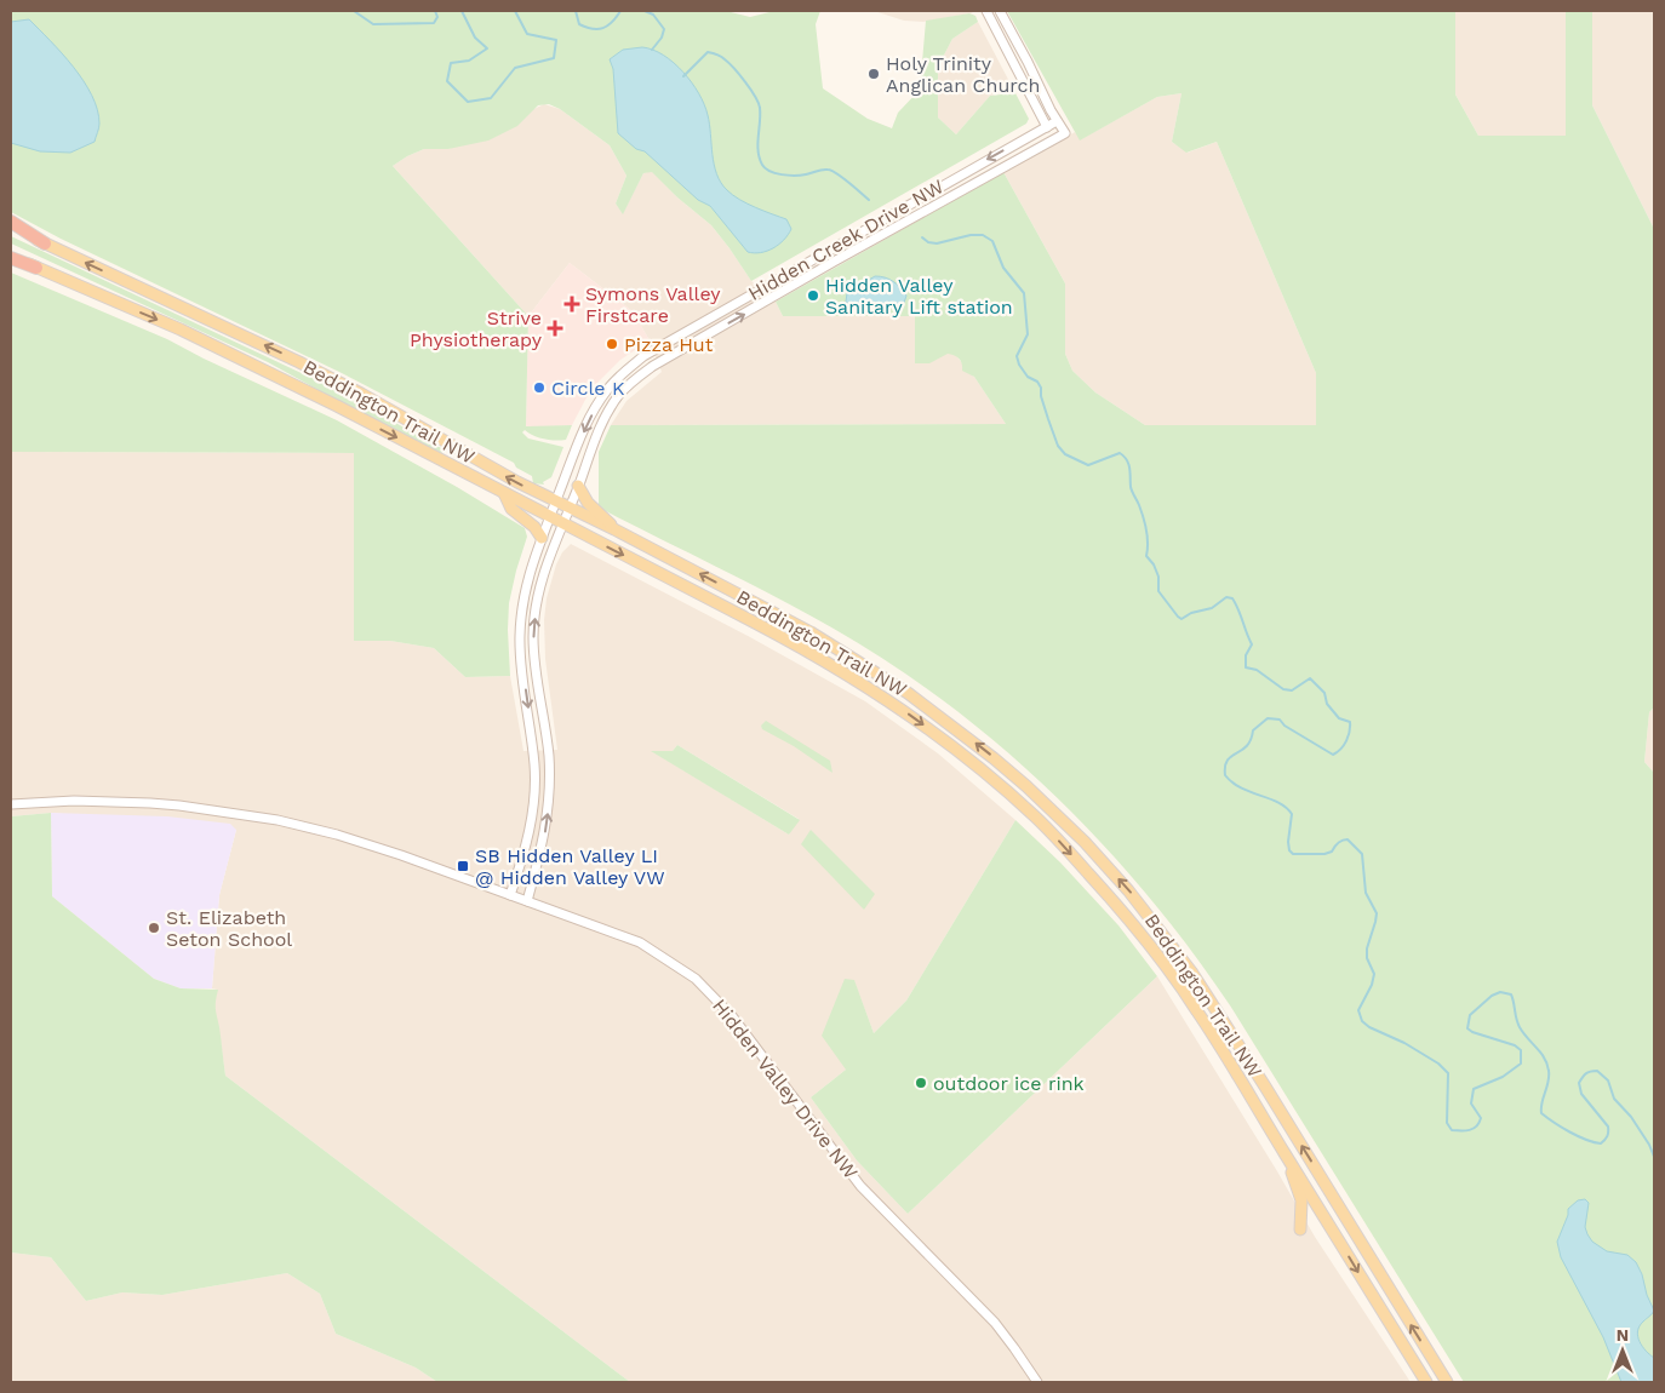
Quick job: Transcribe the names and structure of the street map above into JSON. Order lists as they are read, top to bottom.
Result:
{
  "streets": {
    "main road": ["Beddington Trail NW"],
    "street": ["Hidden Creek Drive NW", "Hidden Valley Drive NW"]
  },
  "crossings": [
    ["Hidden Creek Drive NW", "Beddington Trail NW"],
    ["Hidden Creek Drive NW", "Hidden Valley Drive NW"]
  ],
  "places": {
    "other": [
      "Holy Trinity Anglican Church",
      "Hidden Valley Sanitary Lift station",
      "Pizza Hut",
      "Circle K",
      "St. Elizabeth Seton School",
      "outdoor ice rink"
    ],
    "health": ["Symons Valley Firstcare", "Strive Physiotherapy"],
    "transit": ["SB Hidden Valley LI @ Hidden Valley VW"]
  },
  "north": "top"
}
